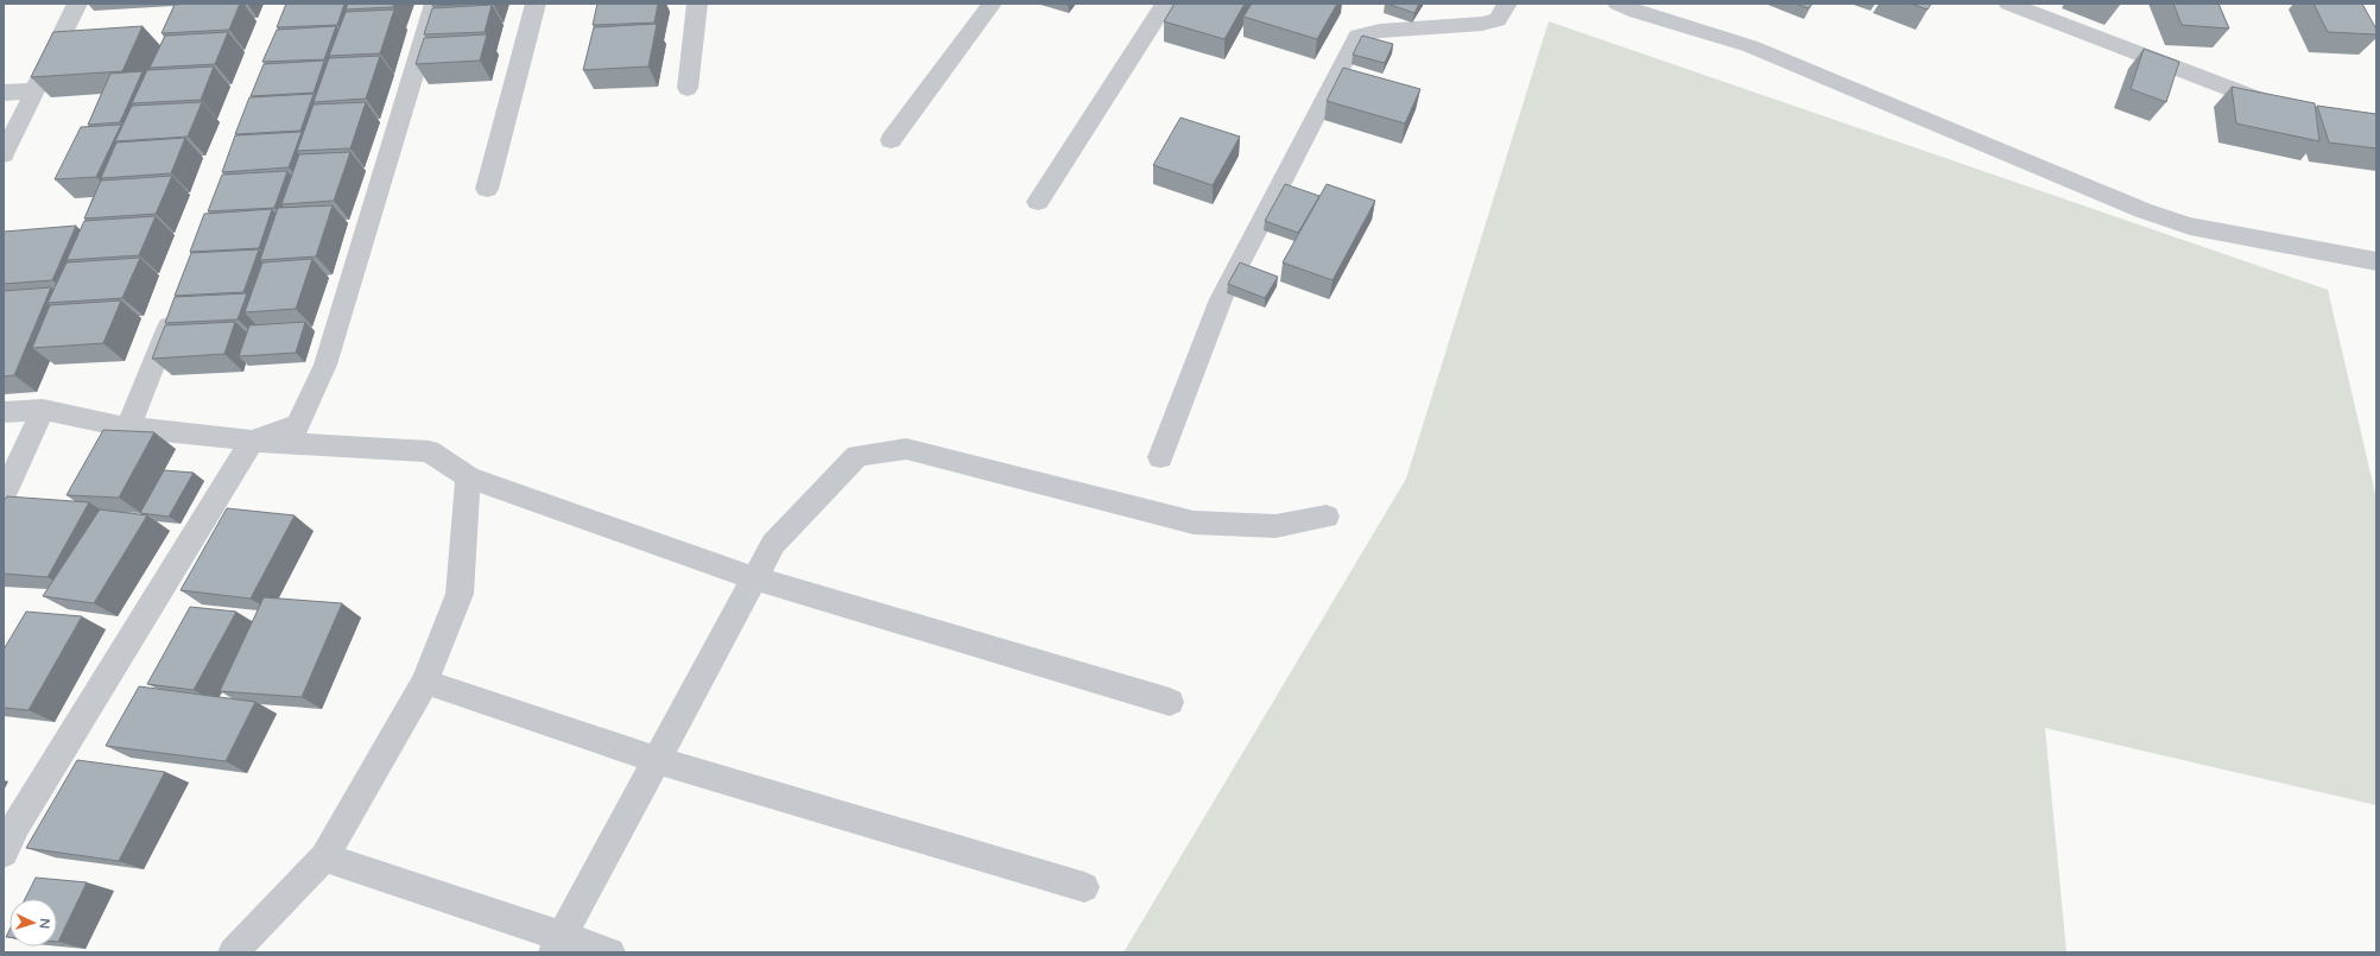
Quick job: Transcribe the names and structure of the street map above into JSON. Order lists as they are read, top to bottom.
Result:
{
  "north": "right"
}
